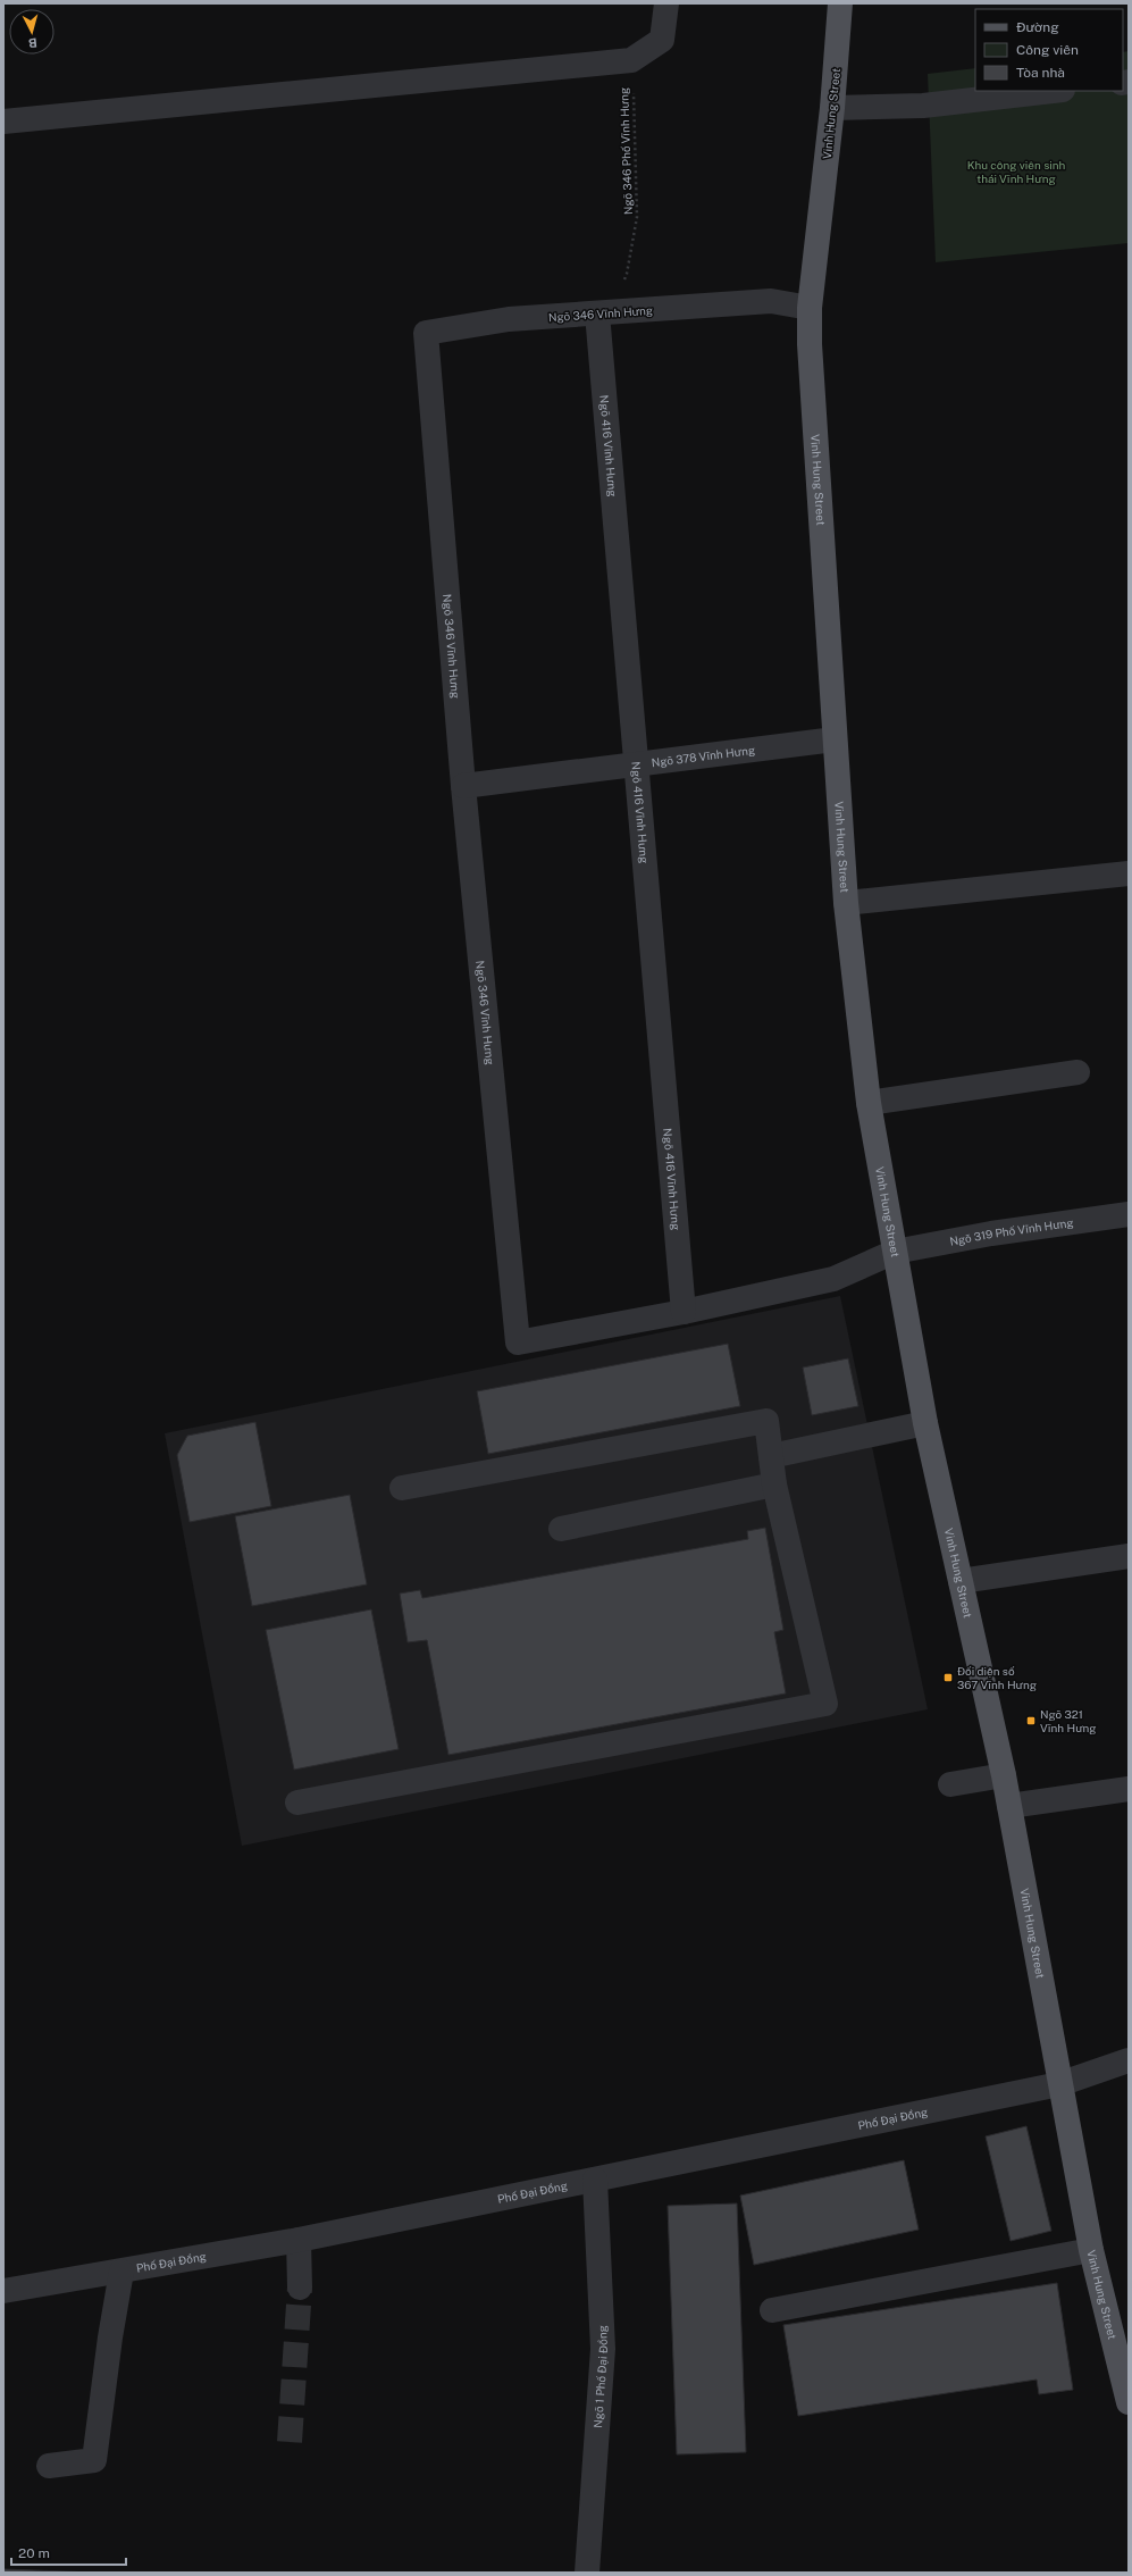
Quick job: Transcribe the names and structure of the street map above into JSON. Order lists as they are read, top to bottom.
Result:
{
  "streets": {
    "main road": ["Vinh Hung Street"],
    "street": [
      "Ngõ 346 Vĩnh Hưng",
      "Ngõ 416 Vĩnh Hưng",
      "Ngõ 378 Vĩnh Hưng",
      "Ngõ 319 Phố Vĩnh Hưng",
      "Phố Đại Đồng",
      "Ngõ 1 Phố Đại Đồng"
    ],
    "path": ["Ngõ 346 Phố Vĩnh Hưng"]
  },
  "crossings": [
    ["Vinh Hung Street", "Ngõ 346 Vĩnh Hưng"],
    ["Vinh Hung Street", "Ngõ 378 Vĩnh Hưng"],
    ["Vinh Hung Street", "Ngõ 319 Phố Vĩnh Hưng"],
    ["Vinh Hung Street", "Phố Đại Đồng"],
    ["Ngõ 346 Phố Vĩnh Hưng", "Ngõ 346 Vĩnh Hưng"],
    ["Ngõ 346 Phố Vĩnh Hưng", "Ngõ 416 Vĩnh Hưng"],
    ["Ngõ 346 Vĩnh Hưng", "Ngõ 416 Vĩnh Hưng"],
    ["Ngõ 346 Vĩnh Hưng", "Ngõ 378 Vĩnh Hưng"],
    ["Ngõ 416 Vĩnh Hưng", "Ngõ 378 Vĩnh Hưng"],
    ["Phố Đại Đồng", "Ngõ 1 Phố Đại Đồng"]
  ],
  "parks": ["Khu công viên sinh thái Vĩnh Hưng"],
  "places": {
    "transit": ["Đối diện số 367 Vĩnh Hưng", "Ngõ 321 Vĩnh Hưng"]
  },
  "legend": ["Đường", "Công viên", "Tòa nhà"],
  "scale_bar": "20 m",
  "north": "bottom"
}
